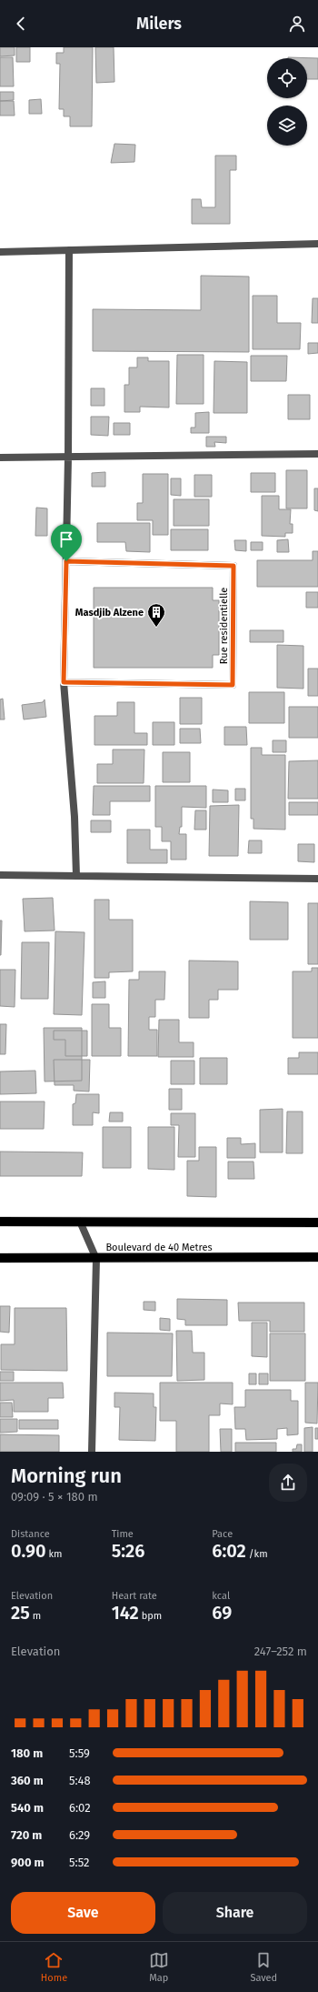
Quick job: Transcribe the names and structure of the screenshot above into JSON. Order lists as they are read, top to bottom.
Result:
{
  "streets": {
    "main road": ["Boulevard de 40 Metres"],
    "street": ["Rue residentielle"]
  },
  "places": {
    "building": ["Masdjib Alzene"]
  },
  "page": {
    "header": "Milers",
    "heading": ["Morning run", "09:09 · 5 × 180 m"],
    "stats": [
      ["Distance", "0.90 km"],
      ["Time", "5:26"],
      ["Pace", "6:02 /km"],
      ["Elevation", "25 m"],
      ["Heart rate", "142 bpm"],
      ["kcal", "69"]
    ],
    "chart": ["Elevation", "247–252 m"],
    "list": [
      {
        "name": "180 m",
        "note": "5:59"
      },
      {
        "name": "360 m",
        "note": "5:48"
      },
      {
        "name": "540 m",
        "note": "6:02"
      },
      {
        "name": "720 m",
        "note": "6:29"
      },
      {
        "name": "900 m",
        "note": "5:52"
      }
    ],
    "buttons": ["Save", "Share"],
    "tabs": ["Home", "Map", "Saved"]
  }
}
